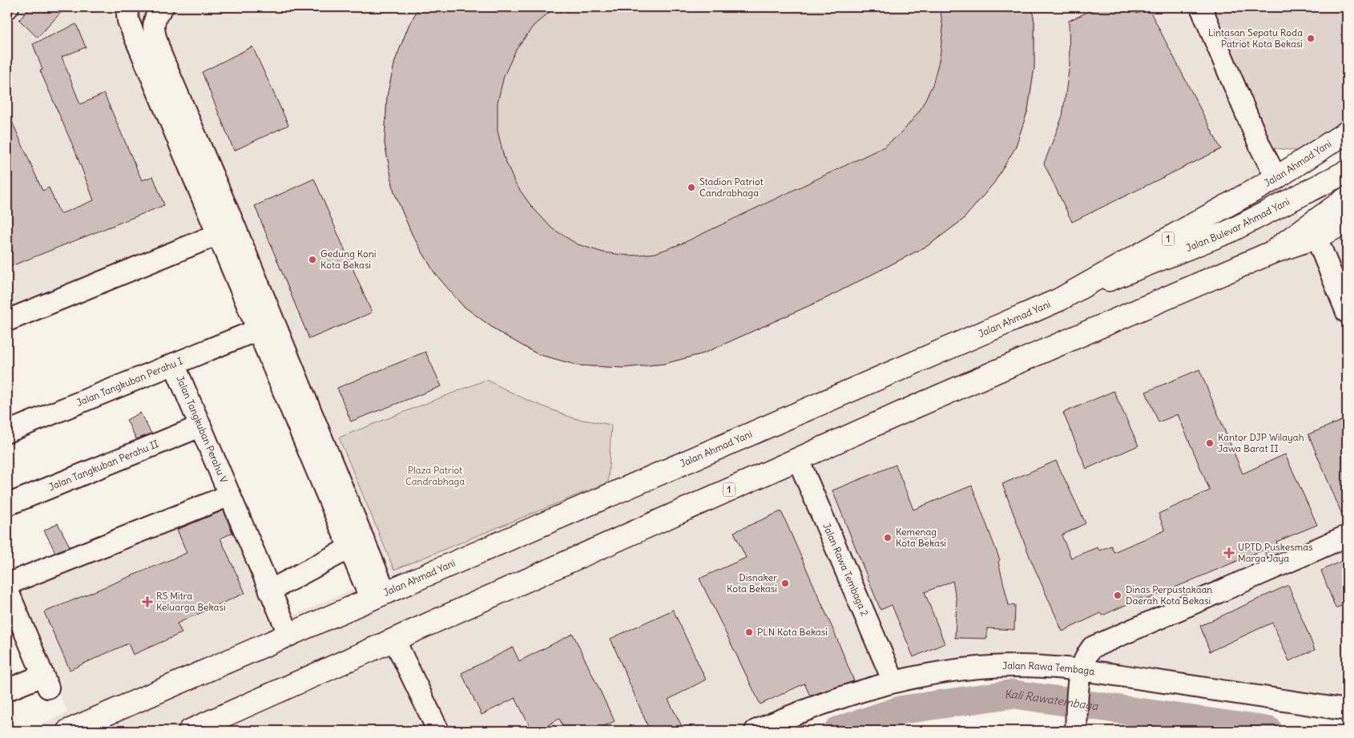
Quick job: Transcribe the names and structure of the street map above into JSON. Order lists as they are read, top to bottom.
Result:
{
  "streets": {
    "main road": ["Jalan Ahmad Yani", "Jalan Bulevar Ahmad Yani", "1"],
    "street": [
      "Jalan Tangkuban Perahu I",
      "Jalan Tangkuban Perahu V",
      "Jalan Tangkuban Perahu II",
      "Jalan Rawa Tembaga 2",
      "Jalan Rawa Tembaga"
    ]
  },
  "crossings": [
    ["Jalan Ahmad Yani", "Jalan Bulevar Ahmad Yani"],
    ["Jalan Ahmad Yani", "Jalan Tangkuban Perahu V"],
    ["1", "Jalan Rawa Tembaga 2"],
    ["Jalan Tangkuban Perahu I", "Jalan Tangkuban Perahu V"],
    ["Jalan Tangkuban Perahu V", "Jalan Tangkuban Perahu II"],
    ["Jalan Rawa Tembaga 2", "Jalan Rawa Tembaga"]
  ],
  "water": ["Kali Rawatembaga"],
  "parks": ["Plaza Patriot Candrabhaga"],
  "places": {
    "other": [
      "Lintasan Sepatu Roda Patriot Kota Bekasi",
      "Stadion Patriot Candrabhaga",
      "Gedung Koni Kota Bekasi",
      "Kantor DJP Wilayah Jawa Barat II",
      "Kemenag Kota Bekasi",
      "Disnaker Kota Bekasi",
      "Dinas Perpustakaan Daerah Kota Bekasi",
      "PLN Kota Bekasi"
    ],
    "health": ["UPTD Puskesmas Marga Jaya", "RS Mitra Keluarga Bekasi"]
  }
}
